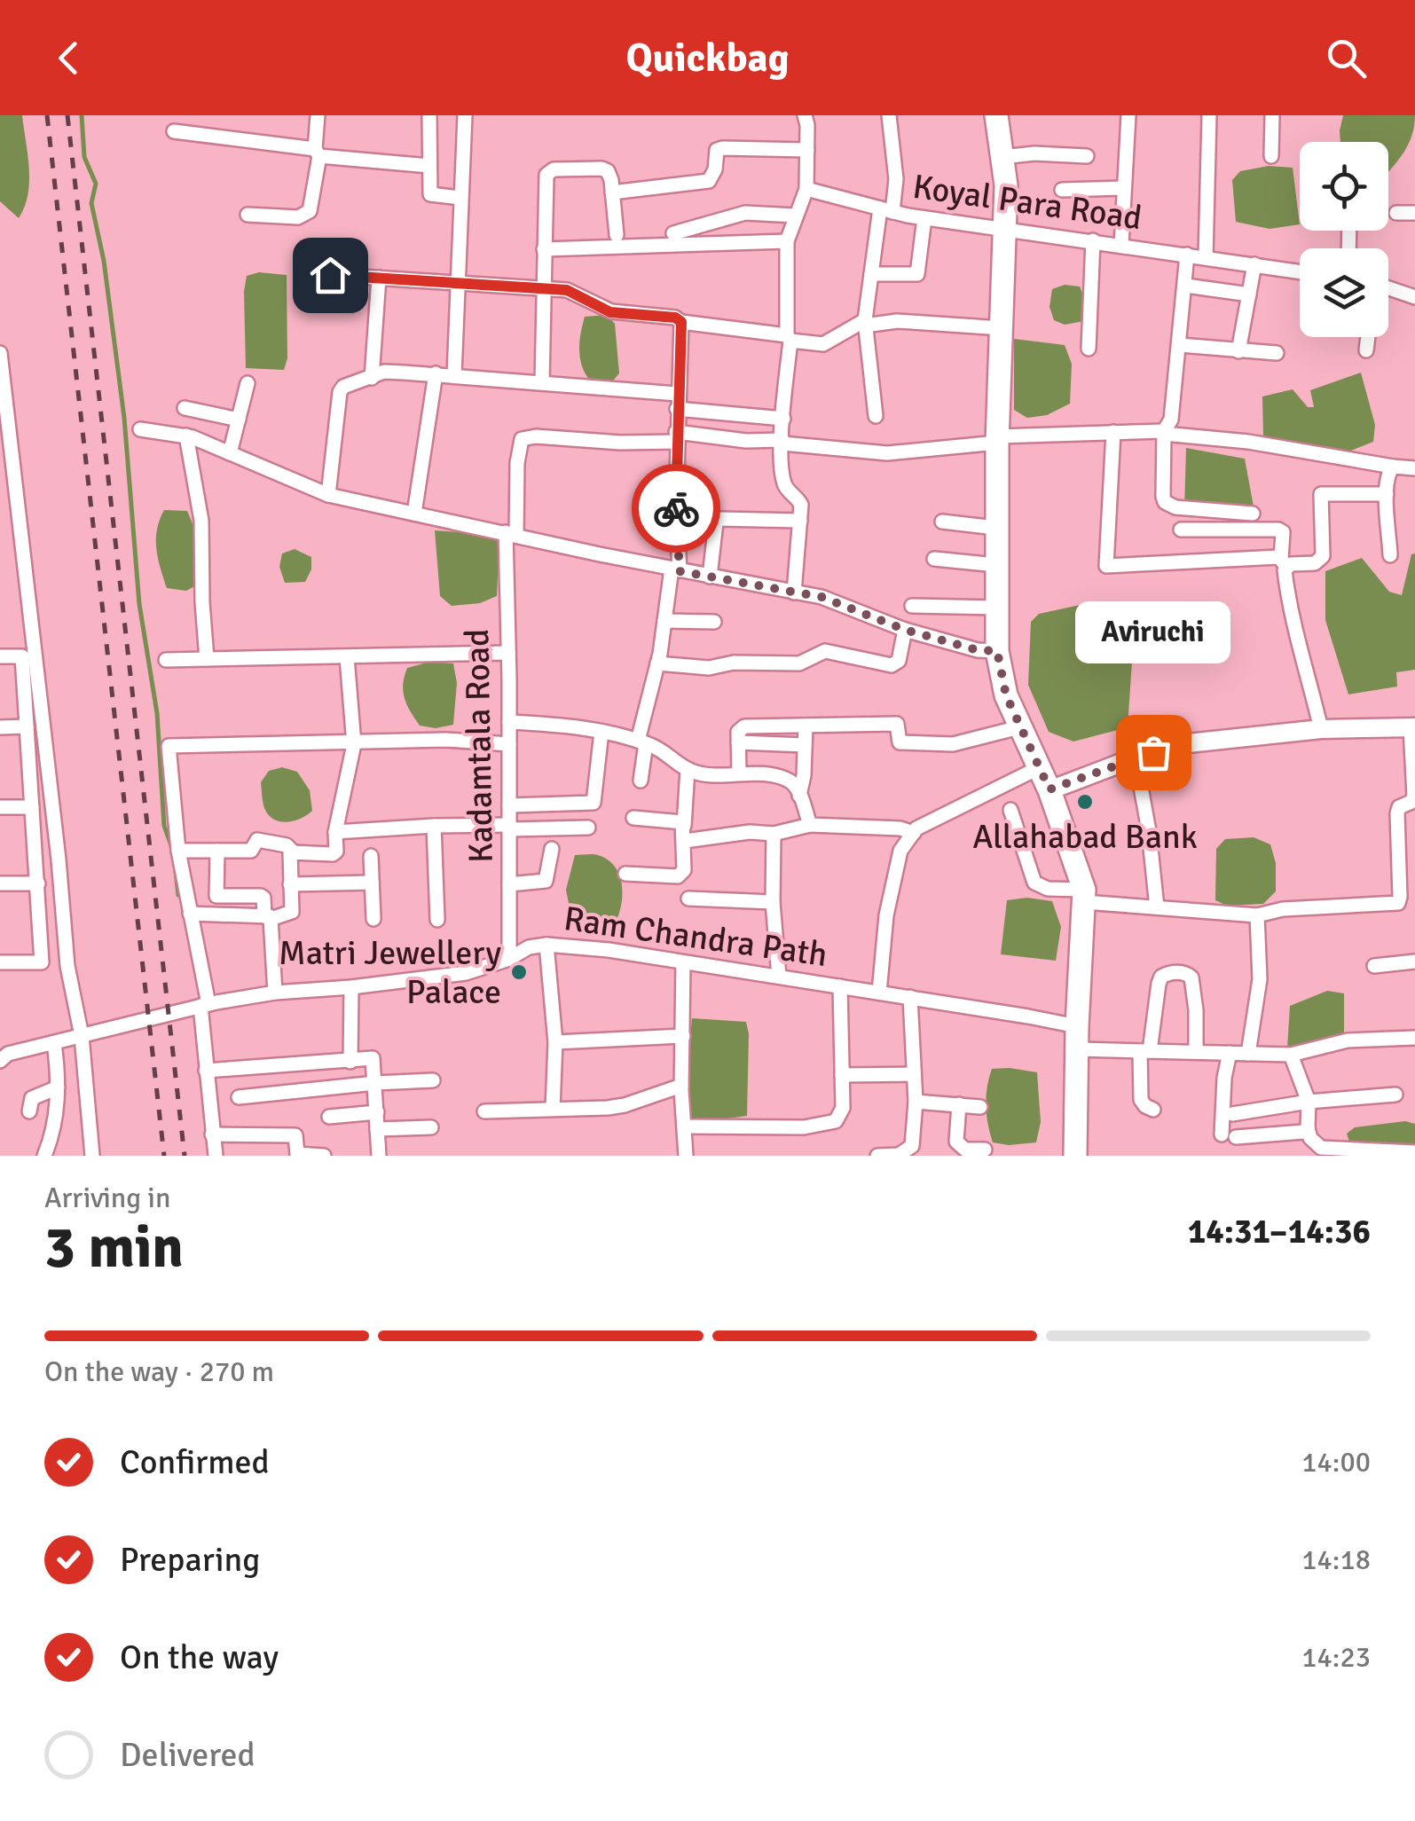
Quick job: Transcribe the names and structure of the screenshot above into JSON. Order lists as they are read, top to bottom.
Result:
{
  "streets": {
    "street": ["Koyal Para Road", "Kadamtala Road", "Ram Chandra Path"]
  },
  "crossings": [
    ["Kadamtala Road", "Ram Chandra Path"]
  ],
  "places": ["Aviruchi", "Allahabad Bank", "Matri Jewellery Palace"],
  "page": {
    "header": "Quickbag",
    "bubble": "Aviruchi",
    "heading": ["3 min", "Arriving in", "14:31–14:36"],
    "bar": "On the way · 270 m",
    "list": [
      ["Confirmed", "14:00"],
      ["Preparing", "14:18"],
      ["On the way", "14:23"],
      "Delivered"
    ]
  }
}
